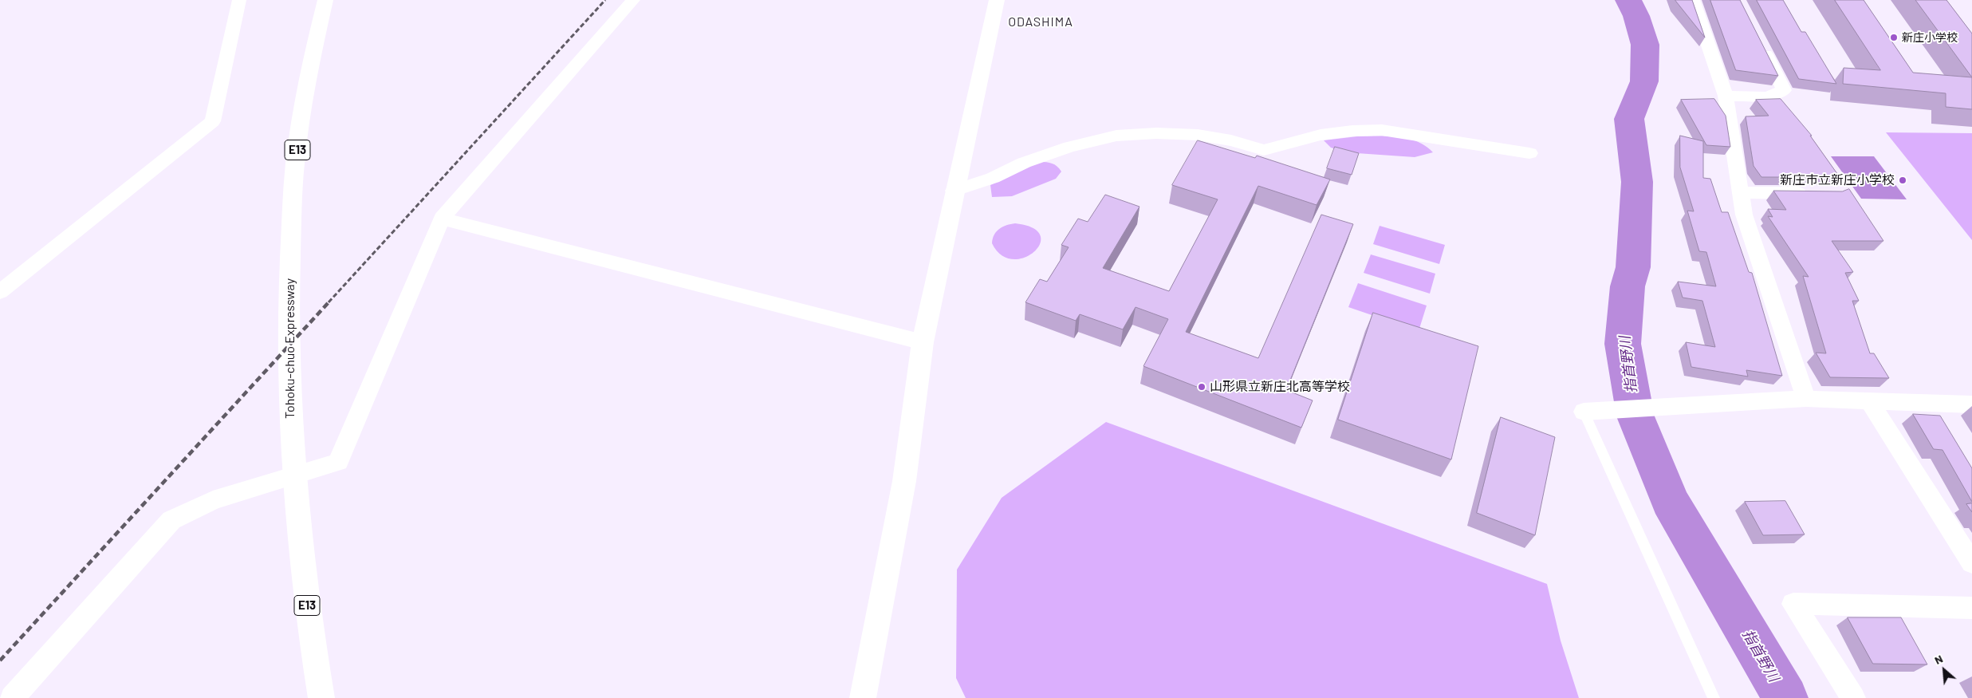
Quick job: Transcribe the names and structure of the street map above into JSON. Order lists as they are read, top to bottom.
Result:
{
  "streets": {
    "main road": ["E13", "Tohoku-chuo Expressway"]
  },
  "districts": ["ODASHIMA"],
  "water": ["指首野川"],
  "places": ["新庄小学校", "新庄市立新庄小学校", "山形県立新庄北高等学校"],
  "north": "top left"
}
